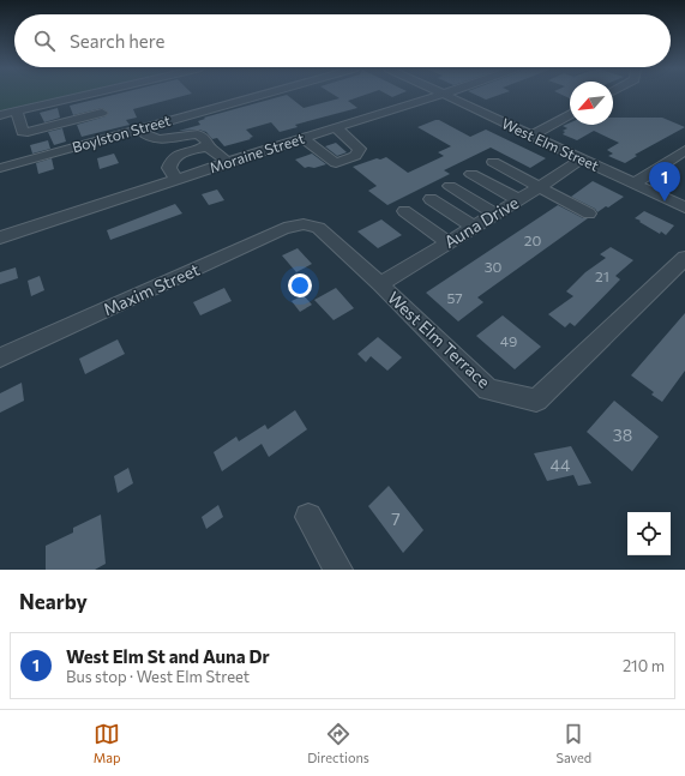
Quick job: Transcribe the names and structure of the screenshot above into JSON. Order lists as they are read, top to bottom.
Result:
{
  "streets": {
    "street": [
      "Boylston Street",
      "West Elm Street",
      "Moraine Street",
      "Auna Drive",
      "Maxim Street",
      "West Elm Terrace"
    ]
  },
  "crossings": [
    ["West Elm Street", "Auna Drive"],
    ["Auna Drive", "West Elm Terrace"],
    ["Maxim Street", "West Elm Terrace"]
  ],
  "house_numbers": [
    "20",
    "30",
    "21",
    "57",
    "49",
    "38",
    "44",
    "7"
  ],
  "north": "bottom left",
  "page": {
    "search": "Search here",
    "pins": "1",
    "heading": "Nearby",
    "list": [
      {
        "mark": "1",
        "name": "West Elm St and Auna Dr",
        "note": "Bus stop · West Elm Street",
        "value": "210 m"
      }
    ],
    "nav": ["Map", "Directions", "Saved"]
  }
}
